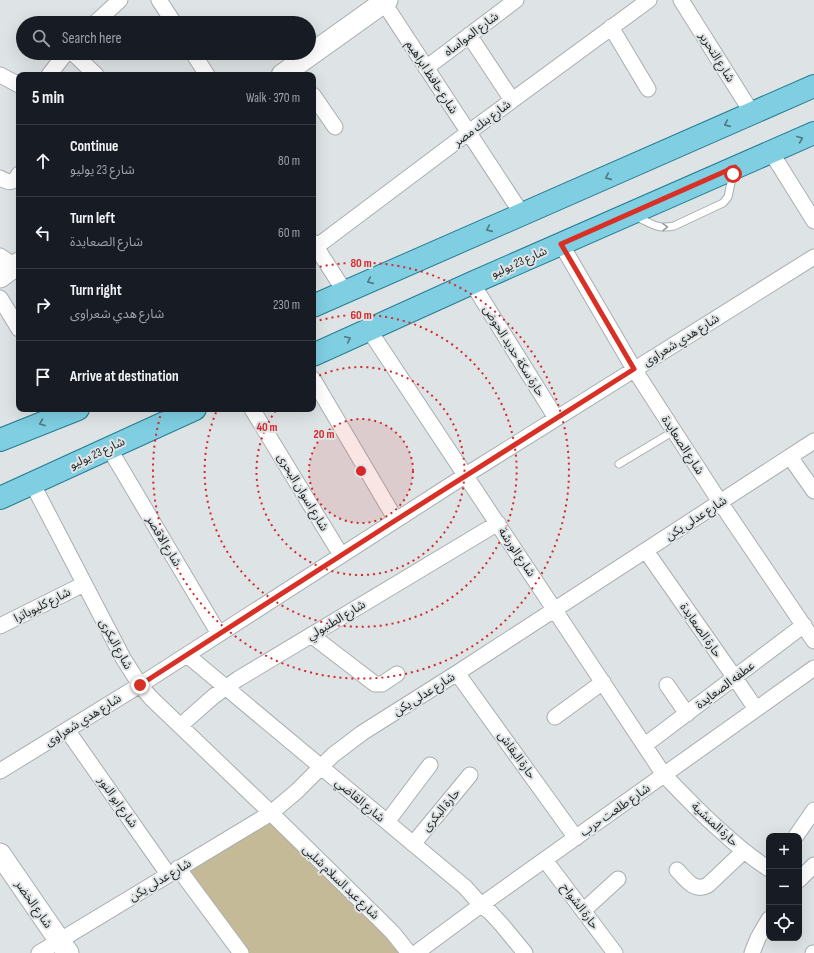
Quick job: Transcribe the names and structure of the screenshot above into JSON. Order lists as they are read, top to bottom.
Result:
{
  "streets": {
    "main road": ["شارع 23 يوليو"],
    "street": [
      "شارع المواساه",
      "شارع التحرير",
      "شارع حافظ ابراهيم",
      "شارع بنك مصر",
      "شارع هدي شعراوى",
      "حارة سكة حديد الحوض",
      "شارع الصعايدة",
      "شارع اسوان البحرى",
      "شارع عدلى يكن",
      "شارع الاقصر",
      "شارع الورشة",
      "شارع كليوباترا",
      "شارع الطنبولي",
      "حارة الصعايدة",
      "شارع البكرى",
      "عطفه الصعايدة",
      "حارة البقاش",
      "شارع القاضي",
      "شارع ابو النور",
      "حارة البكرى",
      "شارع طلعت حرب",
      "حارة المنشية",
      "شارع عبد السلام شلبى",
      "شارع الخضر",
      "حارة الشواح"
    ]
  },
  "crossings": [
    ["شارع المواساه", "شارع حافظ ابراهيم"],
    ["شارع حافظ ابراهيم", "شارع بنك مصر"],
    ["شارع 23 يوليو", "حارة سكة حديد الحوض"],
    ["شارع 23 يوليو", "شارع الصعايدة"],
    ["شارع 23 يوليو", "شارع الاقصر"],
    ["شارع 23 يوليو", "شارع الورشة"],
    ["شارع 23 يوليو", "شارع البكرى"],
    ["شارع هدي شعراوى", "حارة سكة حديد الحوض"],
    ["شارع هدي شعراوى", "شارع الصعايدة"],
    ["شارع هدي شعراوى", "شارع اسوان البحرى"],
    ["شارع هدي شعراوى", "شارع الاقصر"],
    ["شارع هدي شعراوى", "شارع الورشة"],
    ["شارع هدي شعراوى", "شارع البكرى"],
    ["شارع هدي شعراوى", "شارع القاضي"],
    ["شارع هدي شعراوى", "شارع ابو النور"],
    ["شارع الصعايدة", "شارع عدلى يكن"],
    ["شارع الصعايدة", "عطفه الصعايدة"],
    ["شارع عدلى يكن", "شارع الورشة"],
    ["شارع عدلى يكن", "حارة الصعايدة"],
    ["شارع عدلى يكن", "شارع البكرى"],
    ["شارع عدلى يكن", "حارة البقاش"],
    ["شارع عدلى يكن", "شارع القاضي"],
    ["شارع عدلى يكن", "شارع ابو النور"],
    ["شارع عدلى يكن", "شارع عبد السلام شلبى"],
    ["شارع عدلى يكن", "شارع الخضر"],
    ["شارع الورشة", "شارع الطنبولي"],
    ["شارع الورشة", "عطفه الصعايدة"],
    ["شارع الورشة", "شارع طلعت حرب"],
    ["شارع الورشة", "حارة المنشية"],
    ["شارع كليوباترا", "شارع البكرى"],
    ["شارع الطنبولي", "شارع البكرى"],
    ["شارع الطنبولي", "شارع القاضي"],
    ["حارة الصعايدة", "عطفه الصعايدة"],
    ["حارة الصعايدة", "شارع طلعت حرب"],
    ["شارع البكرى", "شارع عبد السلام شلبى"],
    ["حارة البقاش", "شارع طلعت حرب"],
    ["شارع القاضي", "حارة البكرى"],
    ["شارع القاضي", "شارع طلعت حرب"],
    ["شارع طلعت حرب", "حارة المنشية"],
    ["شارع طلعت حرب", "حارة الشواح"]
  ],
  "page": {
    "search": "Search here",
    "heading": ["5 min", "Walk · 370 m"],
    "list": [
      ["Continue", "شارع 23 يوليو", "80 m"],
      ["Turn left", "شارع الصعايدة", "60 m"],
      ["Turn right", "شارع هدي شعراوى", "230 m"],
      "Arrive at destination"
    ],
    "map_buttons": ["+", "−"]
  },
  "rings": [
    "80 m",
    "60 m",
    "40 m",
    "20 m"
  ]
}
